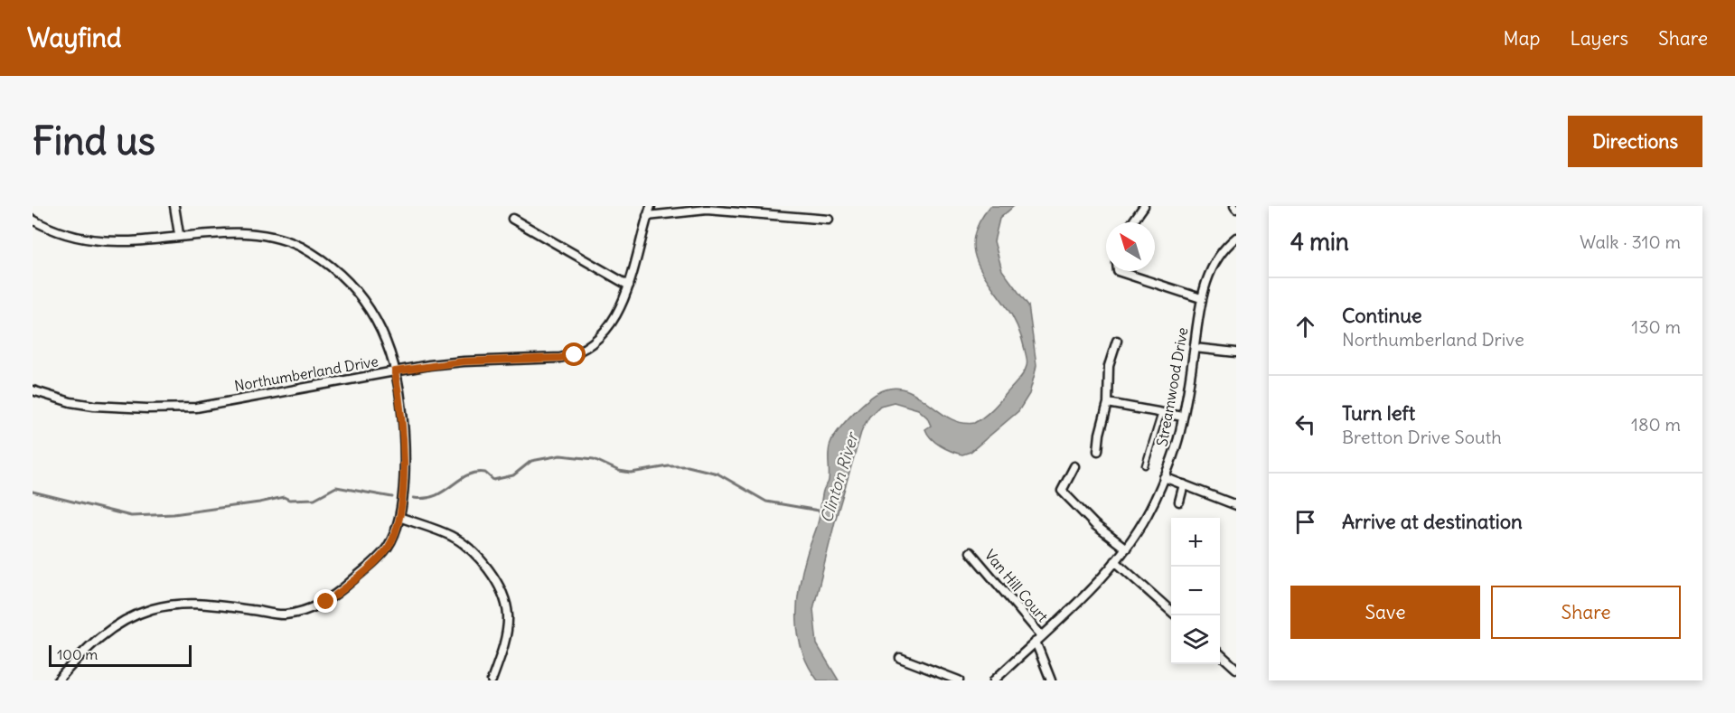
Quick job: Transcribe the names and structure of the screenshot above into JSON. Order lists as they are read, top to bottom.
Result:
{
  "streets": {
    "street": ["Northumberland Drive", "Streamwood Drive", "Van Hill Court"]
  },
  "crossings": [
    ["Streamwood Drive", "Van Hill Court"]
  ],
  "water": ["Clinton River"],
  "scale_bar": "100 m",
  "north": "top left",
  "page": {
    "header": "Wayfind",
    "nav": ["Map", "Layers", "Share"],
    "buttons": [
      "Directions",
      ["Save", "Share"]
    ],
    "title": "Find us",
    "heading": ["4 min", "Walk · 310 m"],
    "list": [
      ["Continue", "Northumberland Drive", "130 m"],
      ["Turn left", "Bretton Drive South", "180 m"],
      "Arrive at destination"
    ],
    "map_buttons": ["+", "−"],
    "scale": "100 m"
  }
}
